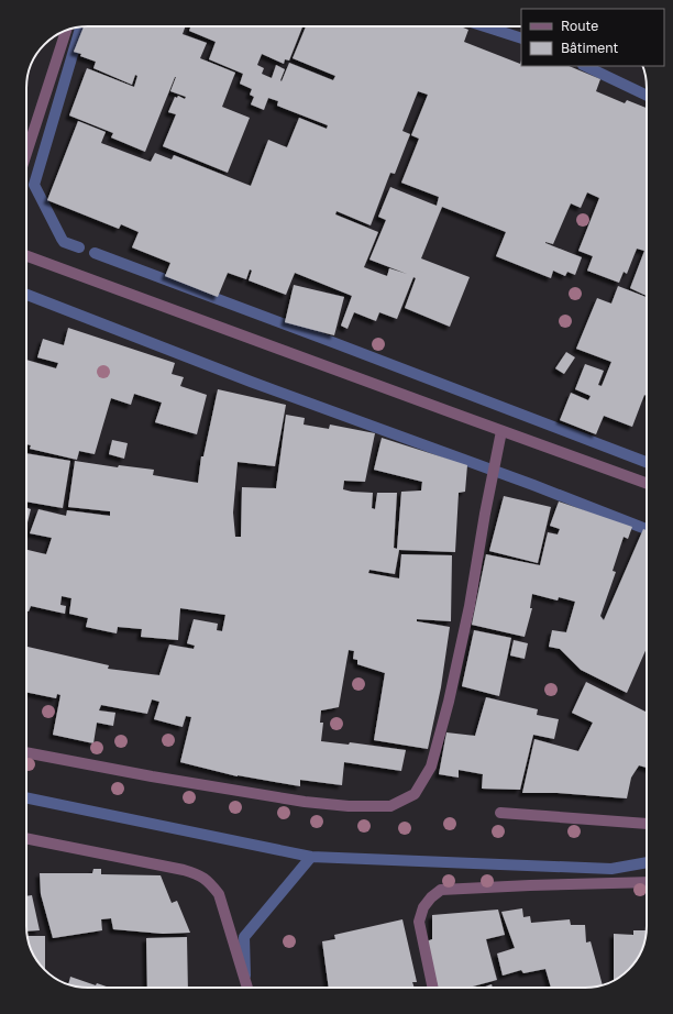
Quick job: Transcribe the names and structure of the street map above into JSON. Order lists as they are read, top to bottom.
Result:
{
  "legend": ["Route", "Bâtiment"]
}
